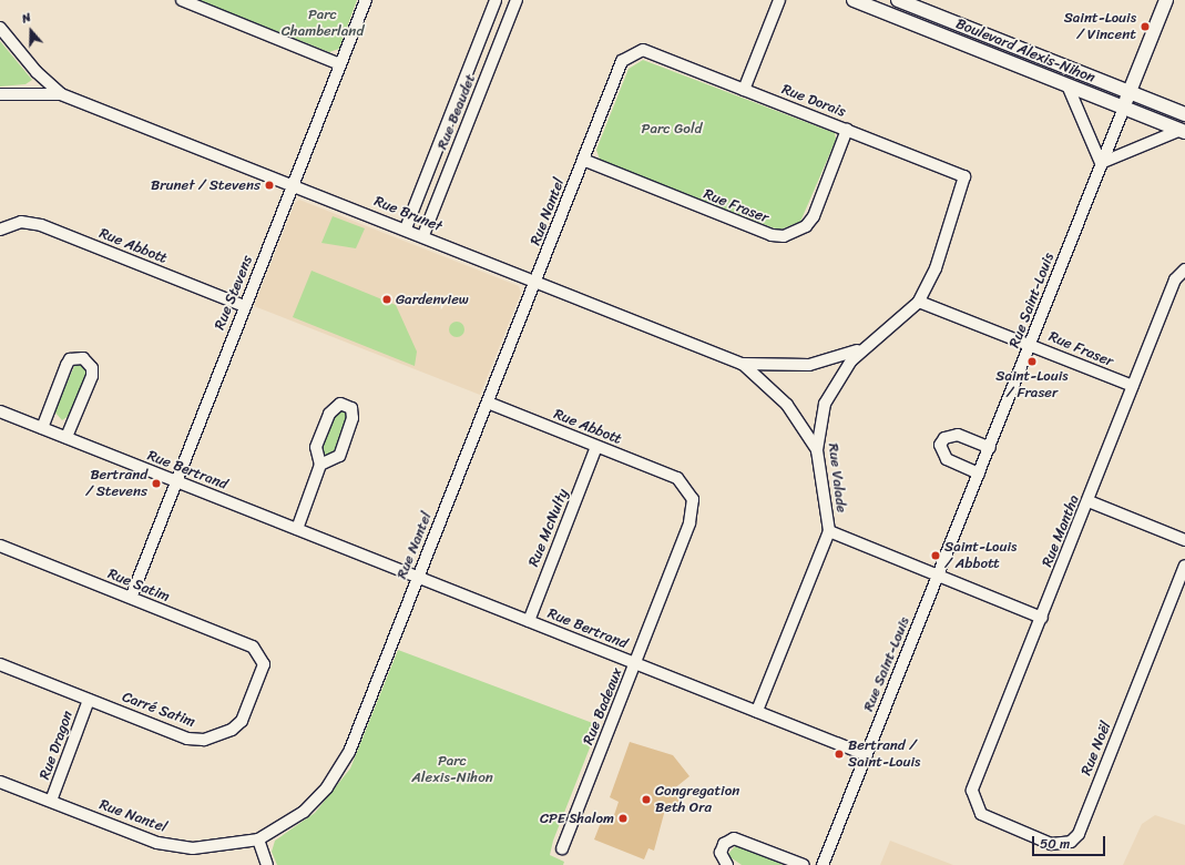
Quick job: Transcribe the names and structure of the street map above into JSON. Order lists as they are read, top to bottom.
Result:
{
  "streets": {
    "street": [
      "Boulevard Alexis-Nihon",
      "Rue Dorais",
      "Rue Beaudet",
      "Rue Fraser",
      "Rue Nantel",
      "Rue Brunet",
      "Rue Abbott",
      "Rue Stevens",
      "Rue Saint-Louis",
      "Rue Bertrand",
      "Rue Valade",
      "Rue McNulty",
      "Rue Mantha",
      "Rue Satim",
      "Rue Badeaux",
      "Carré Satim",
      "Rue Dragon",
      "Rue Noël"
    ]
  },
  "crossings": [
    ["Boulevard Alexis-Nihon", "Rue Saint-Louis"],
    ["Rue Dorais", "Rue Fraser"],
    ["Rue Dorais", "Rue Nantel"],
    ["Rue Dorais", "Rue Valade"],
    ["Rue Beaudet", "Rue Brunet"],
    ["Rue Fraser", "Rue Nantel"],
    ["Rue Fraser", "Rue Saint-Louis"],
    ["Rue Fraser", "Rue Valade"],
    ["Rue Fraser", "Rue Mantha"],
    ["Rue Nantel", "Rue Brunet"],
    ["Rue Nantel", "Rue Abbott"],
    ["Rue Nantel", "Rue Bertrand"],
    ["Rue Nantel", "Rue Dragon"],
    ["Rue Brunet", "Rue Stevens"],
    ["Rue Brunet", "Rue Valade"],
    ["Rue Abbott", "Rue Stevens"],
    ["Rue Abbott", "Rue McNulty"],
    ["Rue Abbott", "Rue Badeaux"],
    ["Rue Stevens", "Rue Bertrand"],
    ["Rue Stevens", "Rue Satim"],
    ["Rue Saint-Louis", "Rue Bertrand"],
    ["Rue Bertrand", "Rue Valade"],
    ["Rue Bertrand", "Rue McNulty"],
    ["Rue Bertrand", "Rue Badeaux"],
    ["Rue Mantha", "Rue Noël"],
    ["Rue Satim", "Carré Satim"],
    ["Carré Satim", "Rue Dragon"]
  ],
  "parks": ["Parc Chamberland", "Parc Gold", "Parc Alexis-Nihon"],
  "places": [
    "Saint-Louis / Vincent",
    "Brunet / Stevens",
    "Gardenview",
    "Saint-Louis / Fraser",
    "Bertrand / Stevens",
    "Saint-Louis / Abbott",
    "Bertrand / Saint-Louis",
    "Congregation Beth Ora",
    "CPE Shalom"
  ],
  "scale_bar": "50 m",
  "north": "top"
}
